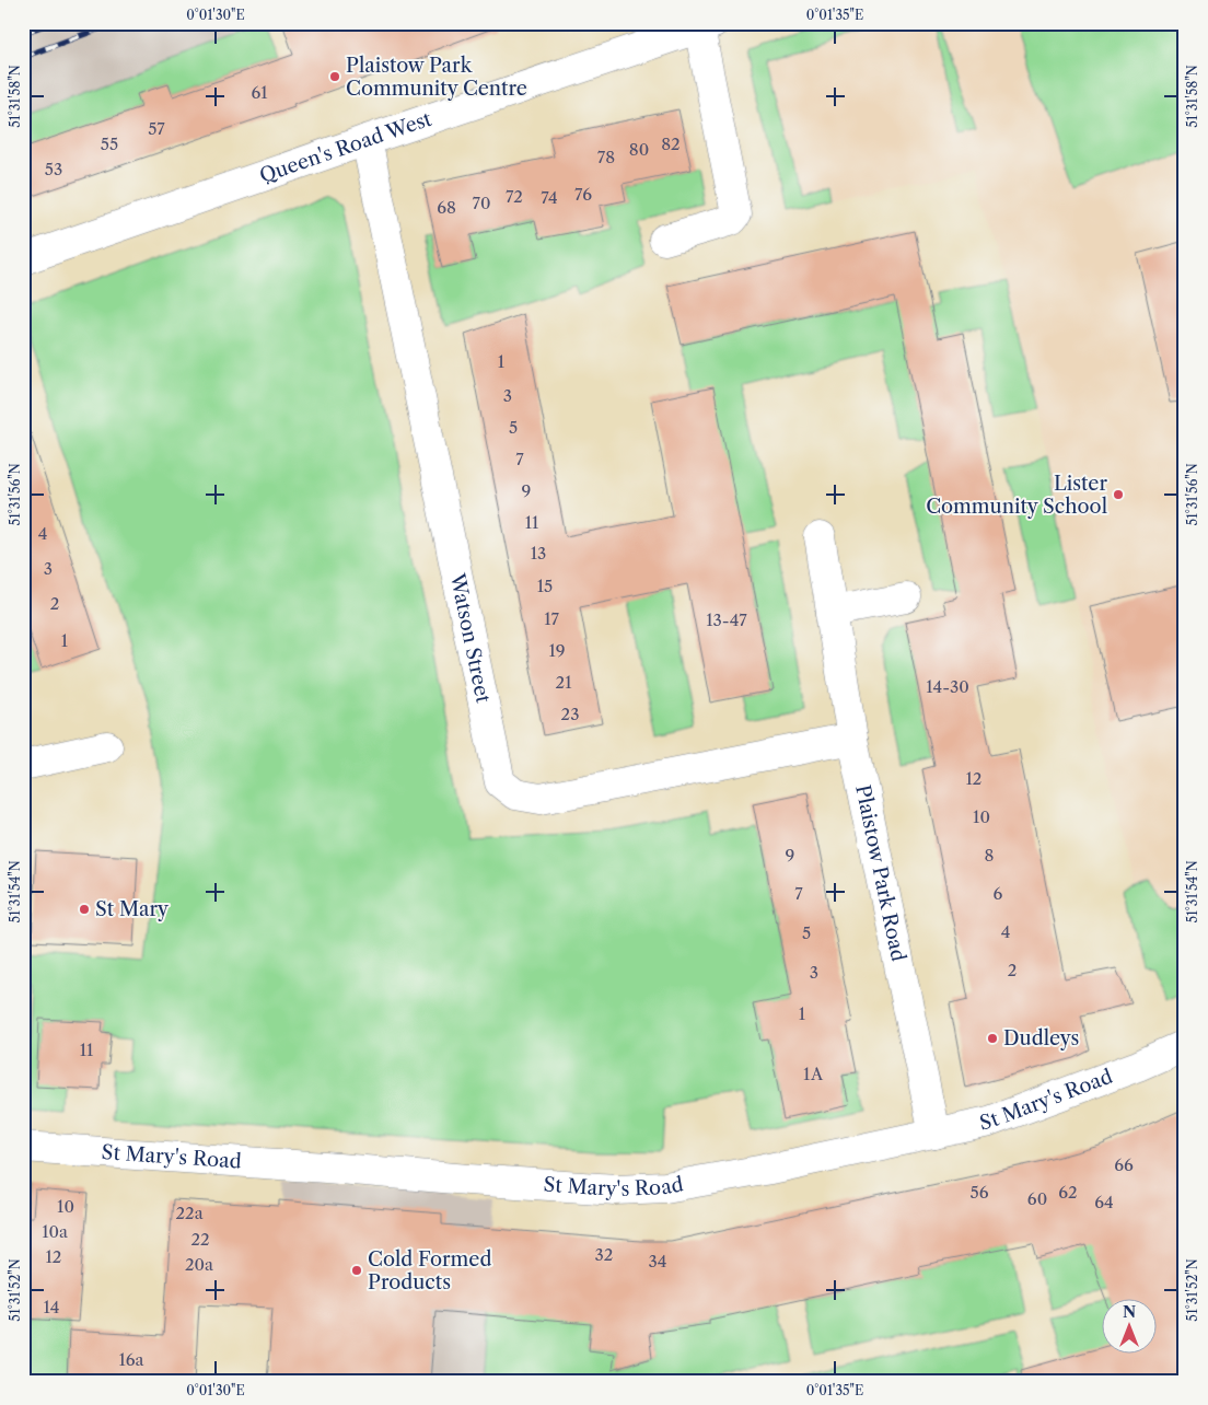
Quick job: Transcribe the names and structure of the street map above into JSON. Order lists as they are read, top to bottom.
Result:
{
  "streets": {
    "street": [
      "Queen's Road West",
      "Watson Street",
      "Plaistow Park Road",
      "St Mary's Road"
    ]
  },
  "crossings": [
    ["Queen's Road West", "Watson Street"],
    ["Watson Street", "Plaistow Park Road"],
    ["Plaistow Park Road", "St Mary's Road"]
  ],
  "places": [
    "Plaistow Park Community Centre",
    "Lister Community School",
    "St Mary",
    "Dudleys",
    "Cold Formed Products"
  ],
  "house_numbers": [
    "61",
    "57",
    "55",
    "82",
    "80",
    "78",
    "53",
    "76",
    "72",
    "74",
    "70",
    "68",
    "1",
    "3",
    "5",
    "7",
    "9",
    "11",
    "4",
    "13",
    "3",
    "15",
    "2",
    "17",
    "13-47",
    "1",
    "19",
    "21",
    "14-30",
    "23",
    "12",
    "10",
    "9",
    "8",
    "7",
    "6",
    "4",
    "5",
    "2",
    "3",
    "1",
    "11",
    "1A",
    "66",
    "56",
    "62",
    "60",
    "64",
    "10",
    "22a",
    "10a",
    "22",
    "32",
    "12",
    "34",
    "20a",
    "14",
    "16a"
  ],
  "north": "top",
  "coordinates": [
    "0°01'30\"E",
    "0°01'35\"E",
    "51°31'58\"N",
    "51°31'56\"N",
    "51°31'54\"N",
    "51°31'52\"N"
  ]
}
